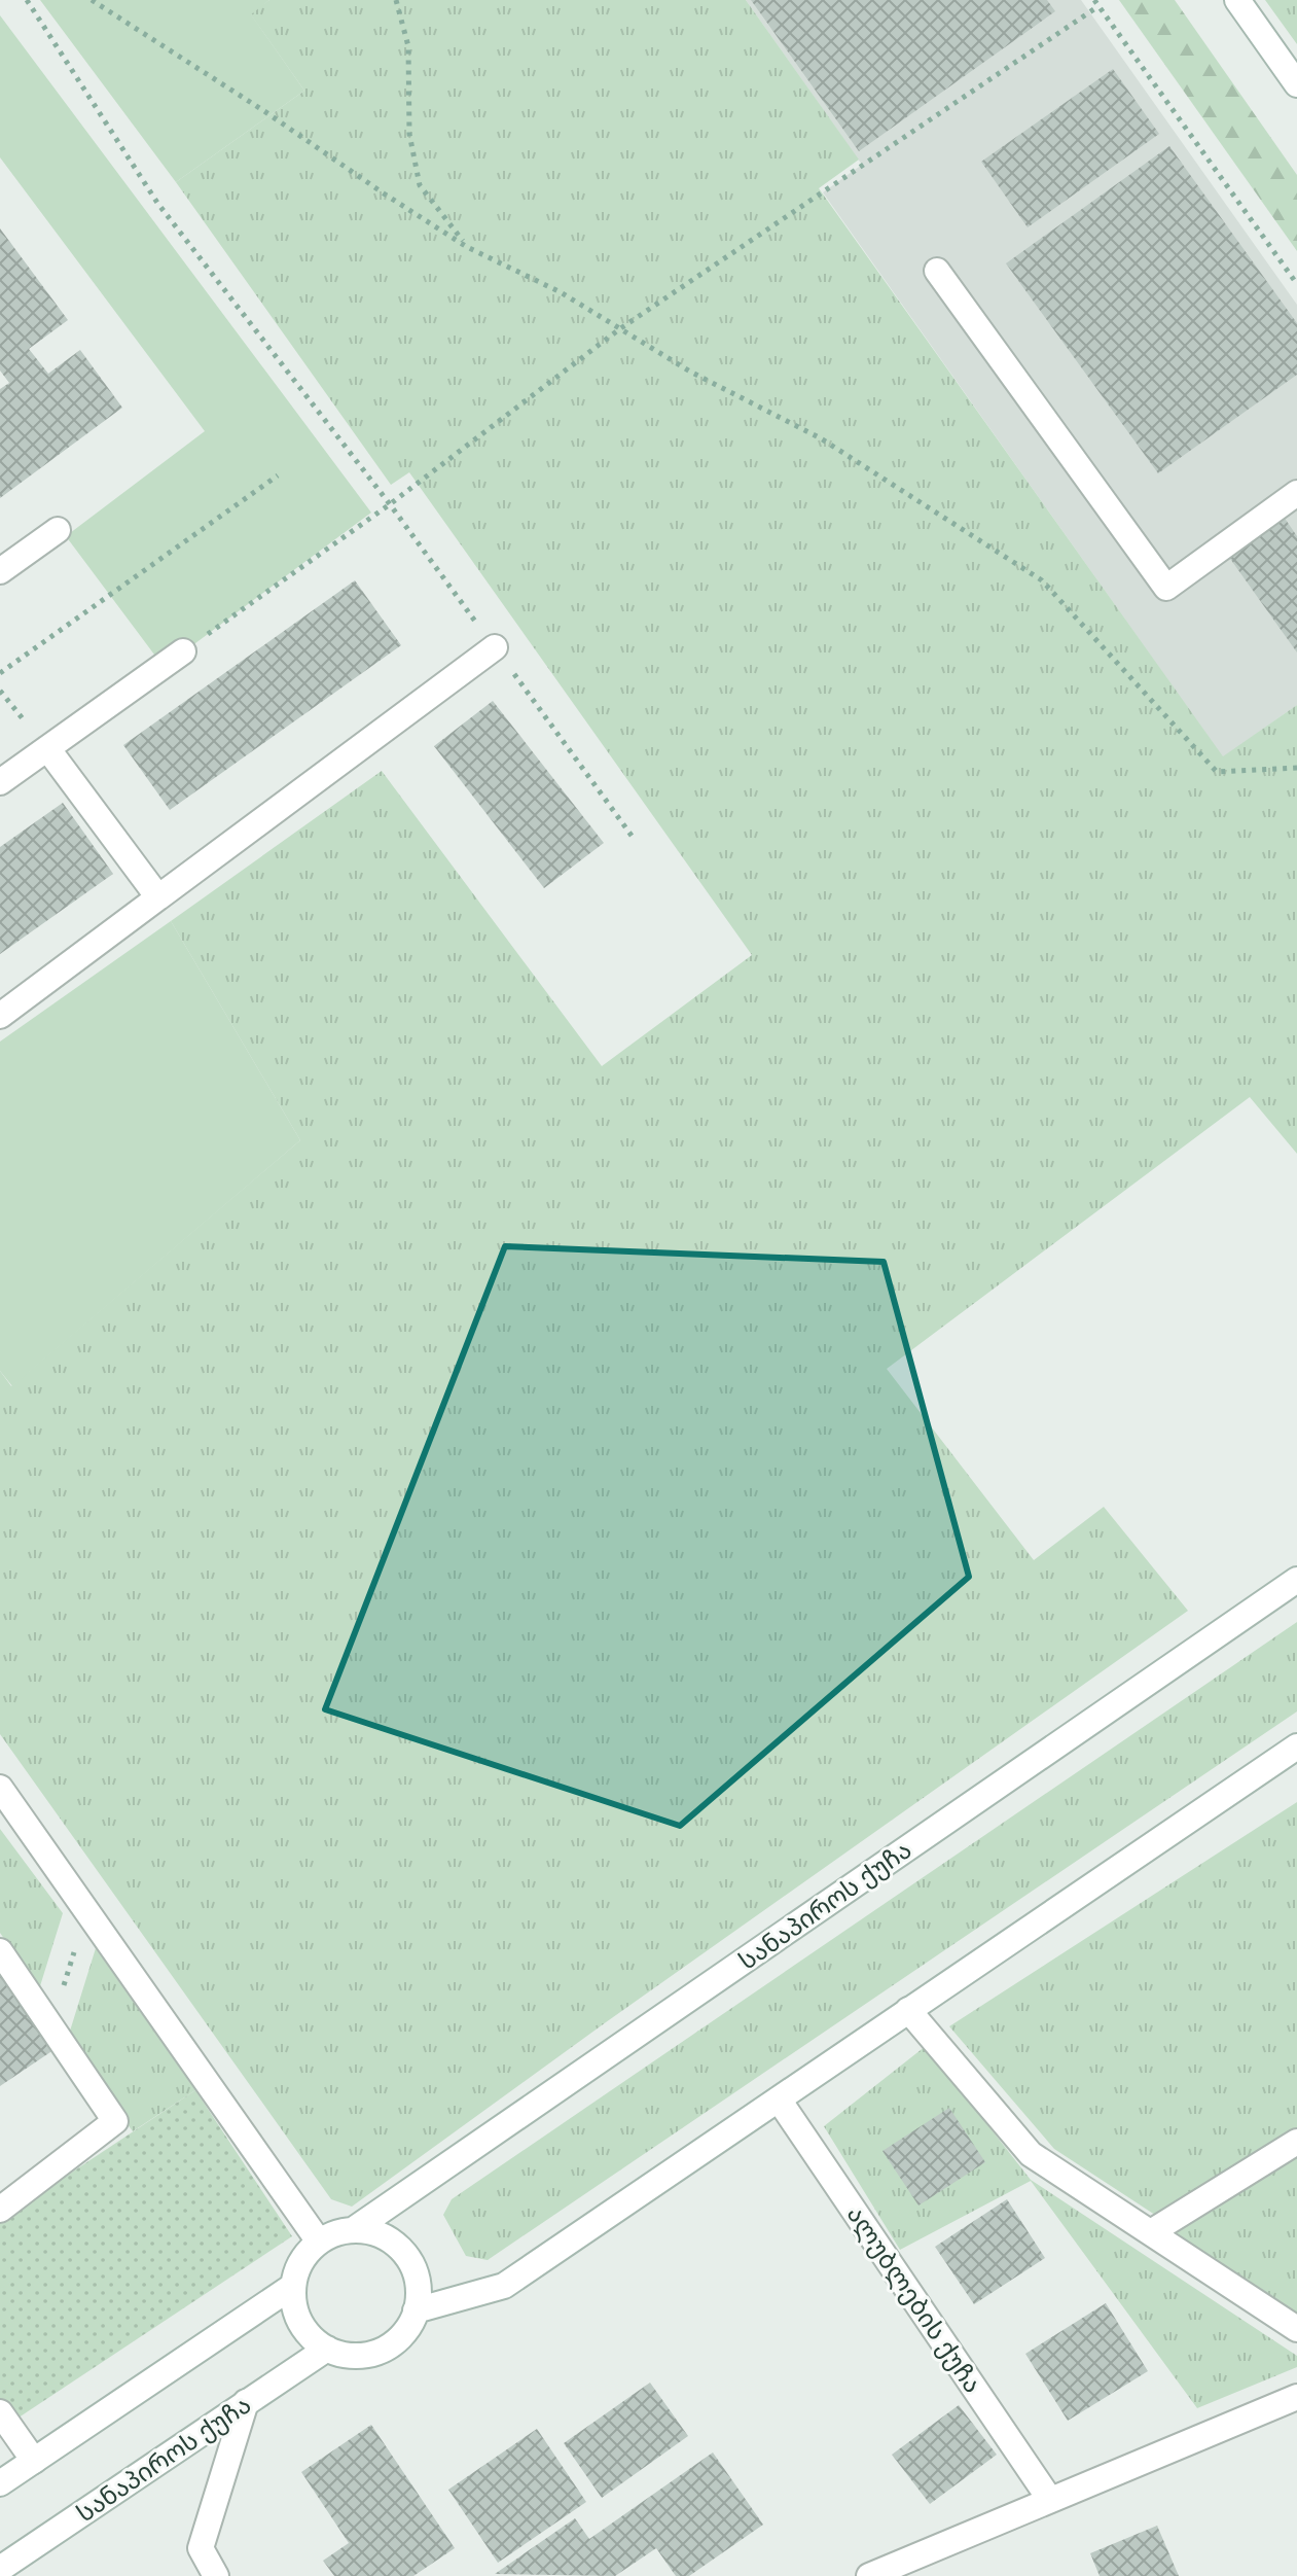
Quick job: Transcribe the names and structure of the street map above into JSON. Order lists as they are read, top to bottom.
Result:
{
  "streets": {
    "main road": ["სანაპიროს ქუჩა", "ალუბლების ქუჩა"]
  }
}
